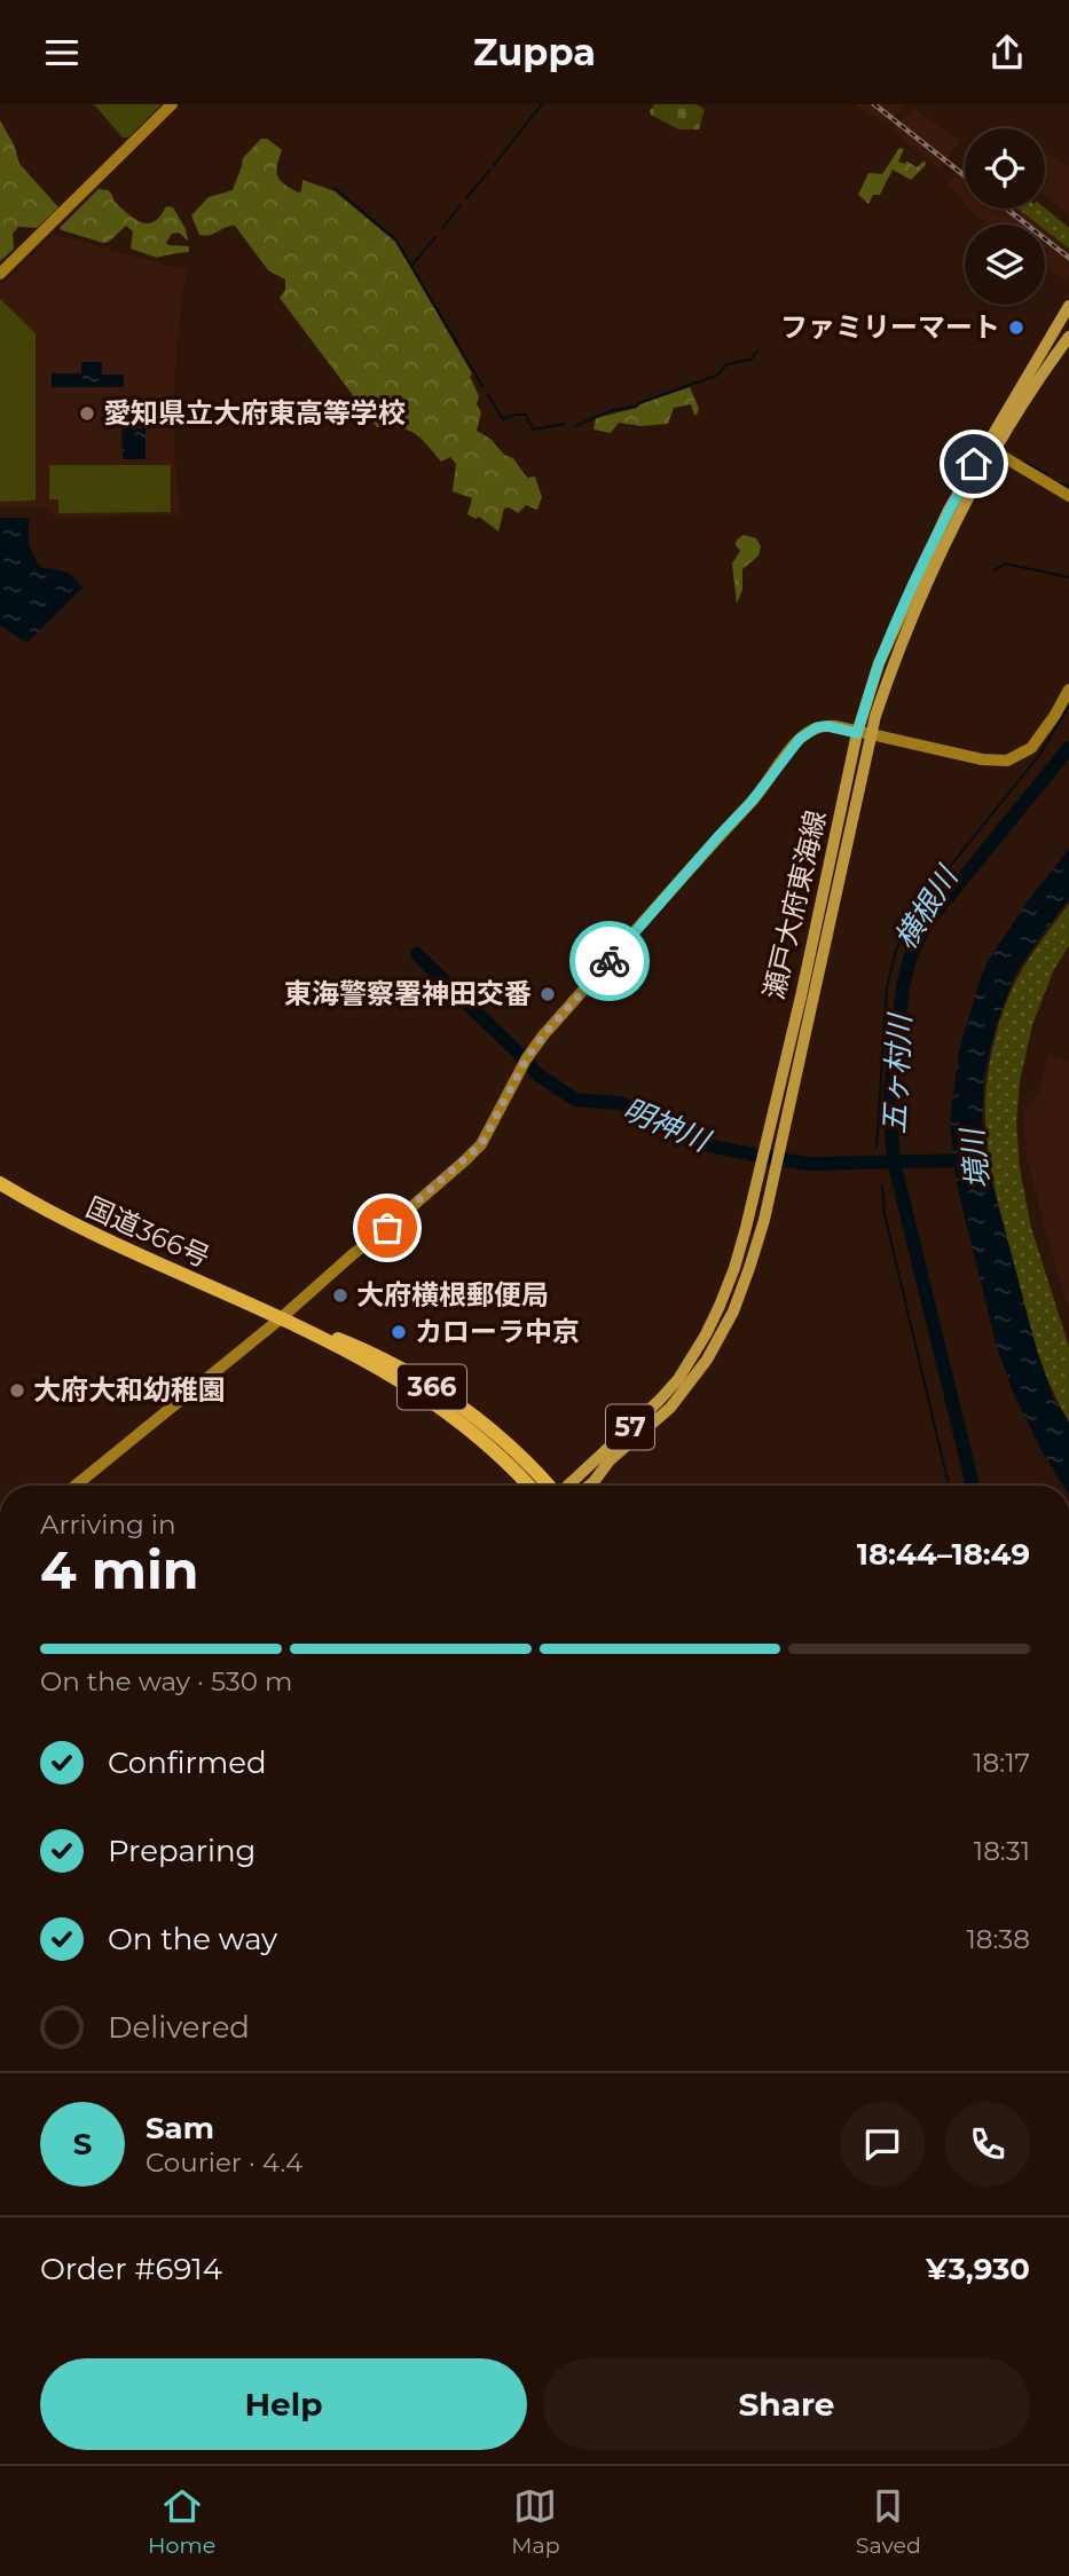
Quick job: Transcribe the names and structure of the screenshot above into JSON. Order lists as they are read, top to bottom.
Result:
{
  "streets": {
    "highway": ["国道366号", "366"],
    "main road": ["瀬戸大府東海線", "57"]
  },
  "water": [
    "横根川",
    "五ヶ村川",
    "明神川",
    "境川"
  ],
  "places": [
    "ファミリーマート",
    "愛知県立大府東高等学校",
    "東海警察署神田交番",
    "大府横根郵便局",
    "カローラ中京",
    "大府大和幼稚園"
  ],
  "page": {
    "header": "Zuppa",
    "heading": ["4 min", "Arriving in", "18:44–18:49"],
    "panel": [
      "Sam",
      "Courier · 4.4",
      "Order #6914",
      "¥3,930"
    ],
    "bar": "On the way · 530 m",
    "list": [
      ["Confirmed", "18:17"],
      ["Preparing", "18:31"],
      ["On the way", "18:38"],
      "Delivered"
    ],
    "round": "S",
    "buttons": ["Help", "Share"],
    "tabs": ["Home", "Map", "Saved"]
  }
}
